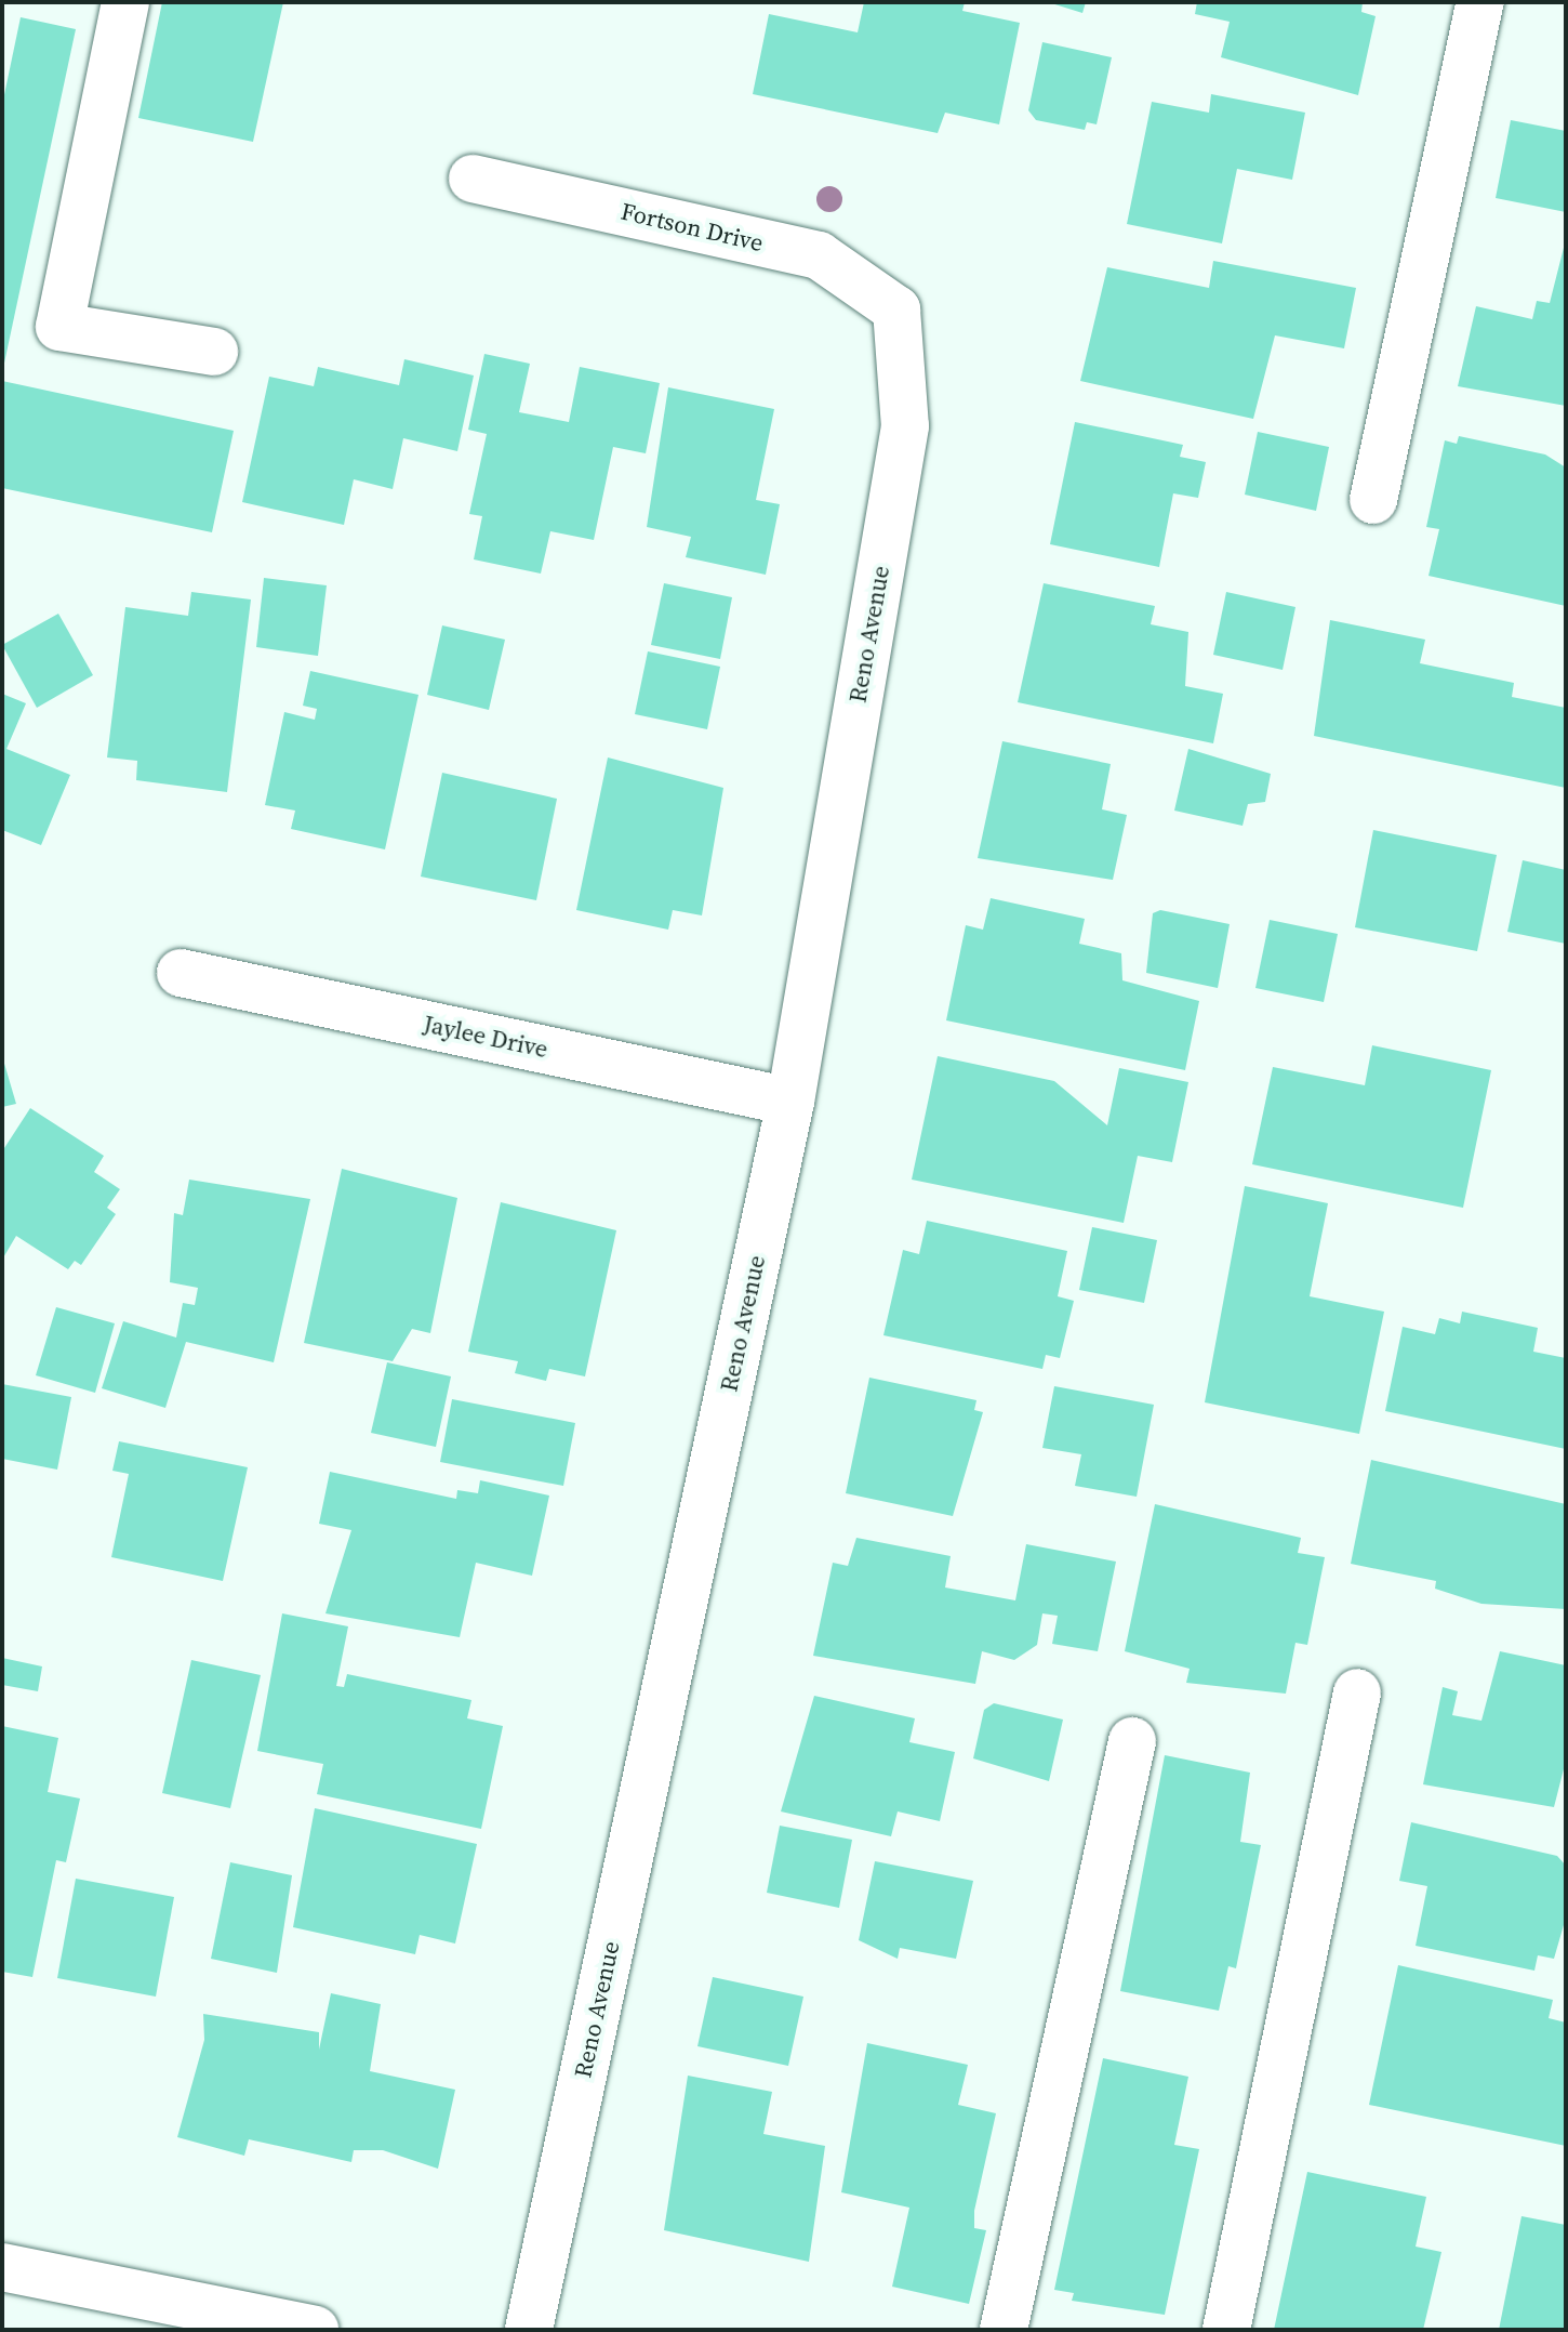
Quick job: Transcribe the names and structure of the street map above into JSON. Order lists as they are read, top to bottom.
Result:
{
  "streets": {
    "street": ["Fortson Drive", "Reno Avenue", "Jaylee Drive"]
  },
  "crossings": [
    ["Fortson Drive", "Reno Avenue"],
    ["Reno Avenue", "Jaylee Drive"]
  ]
}
